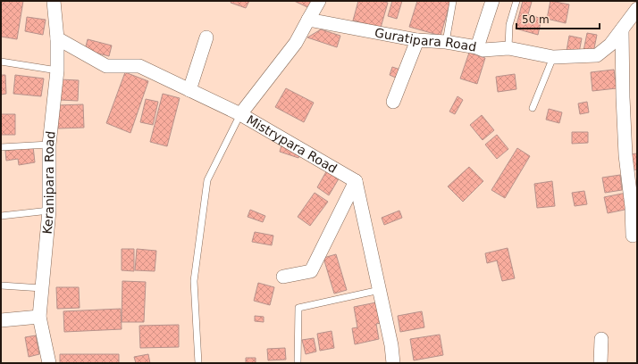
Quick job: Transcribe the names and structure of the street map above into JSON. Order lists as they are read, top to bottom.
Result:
{
  "streets": {
    "street": ["Guratipara Road", "Mistrypara Road", "Keranipara Road"]
  },
  "crossings": [
    ["Mistrypara Road", "Keranipara Road"]
  ],
  "scale_bar": "50 m"
}
